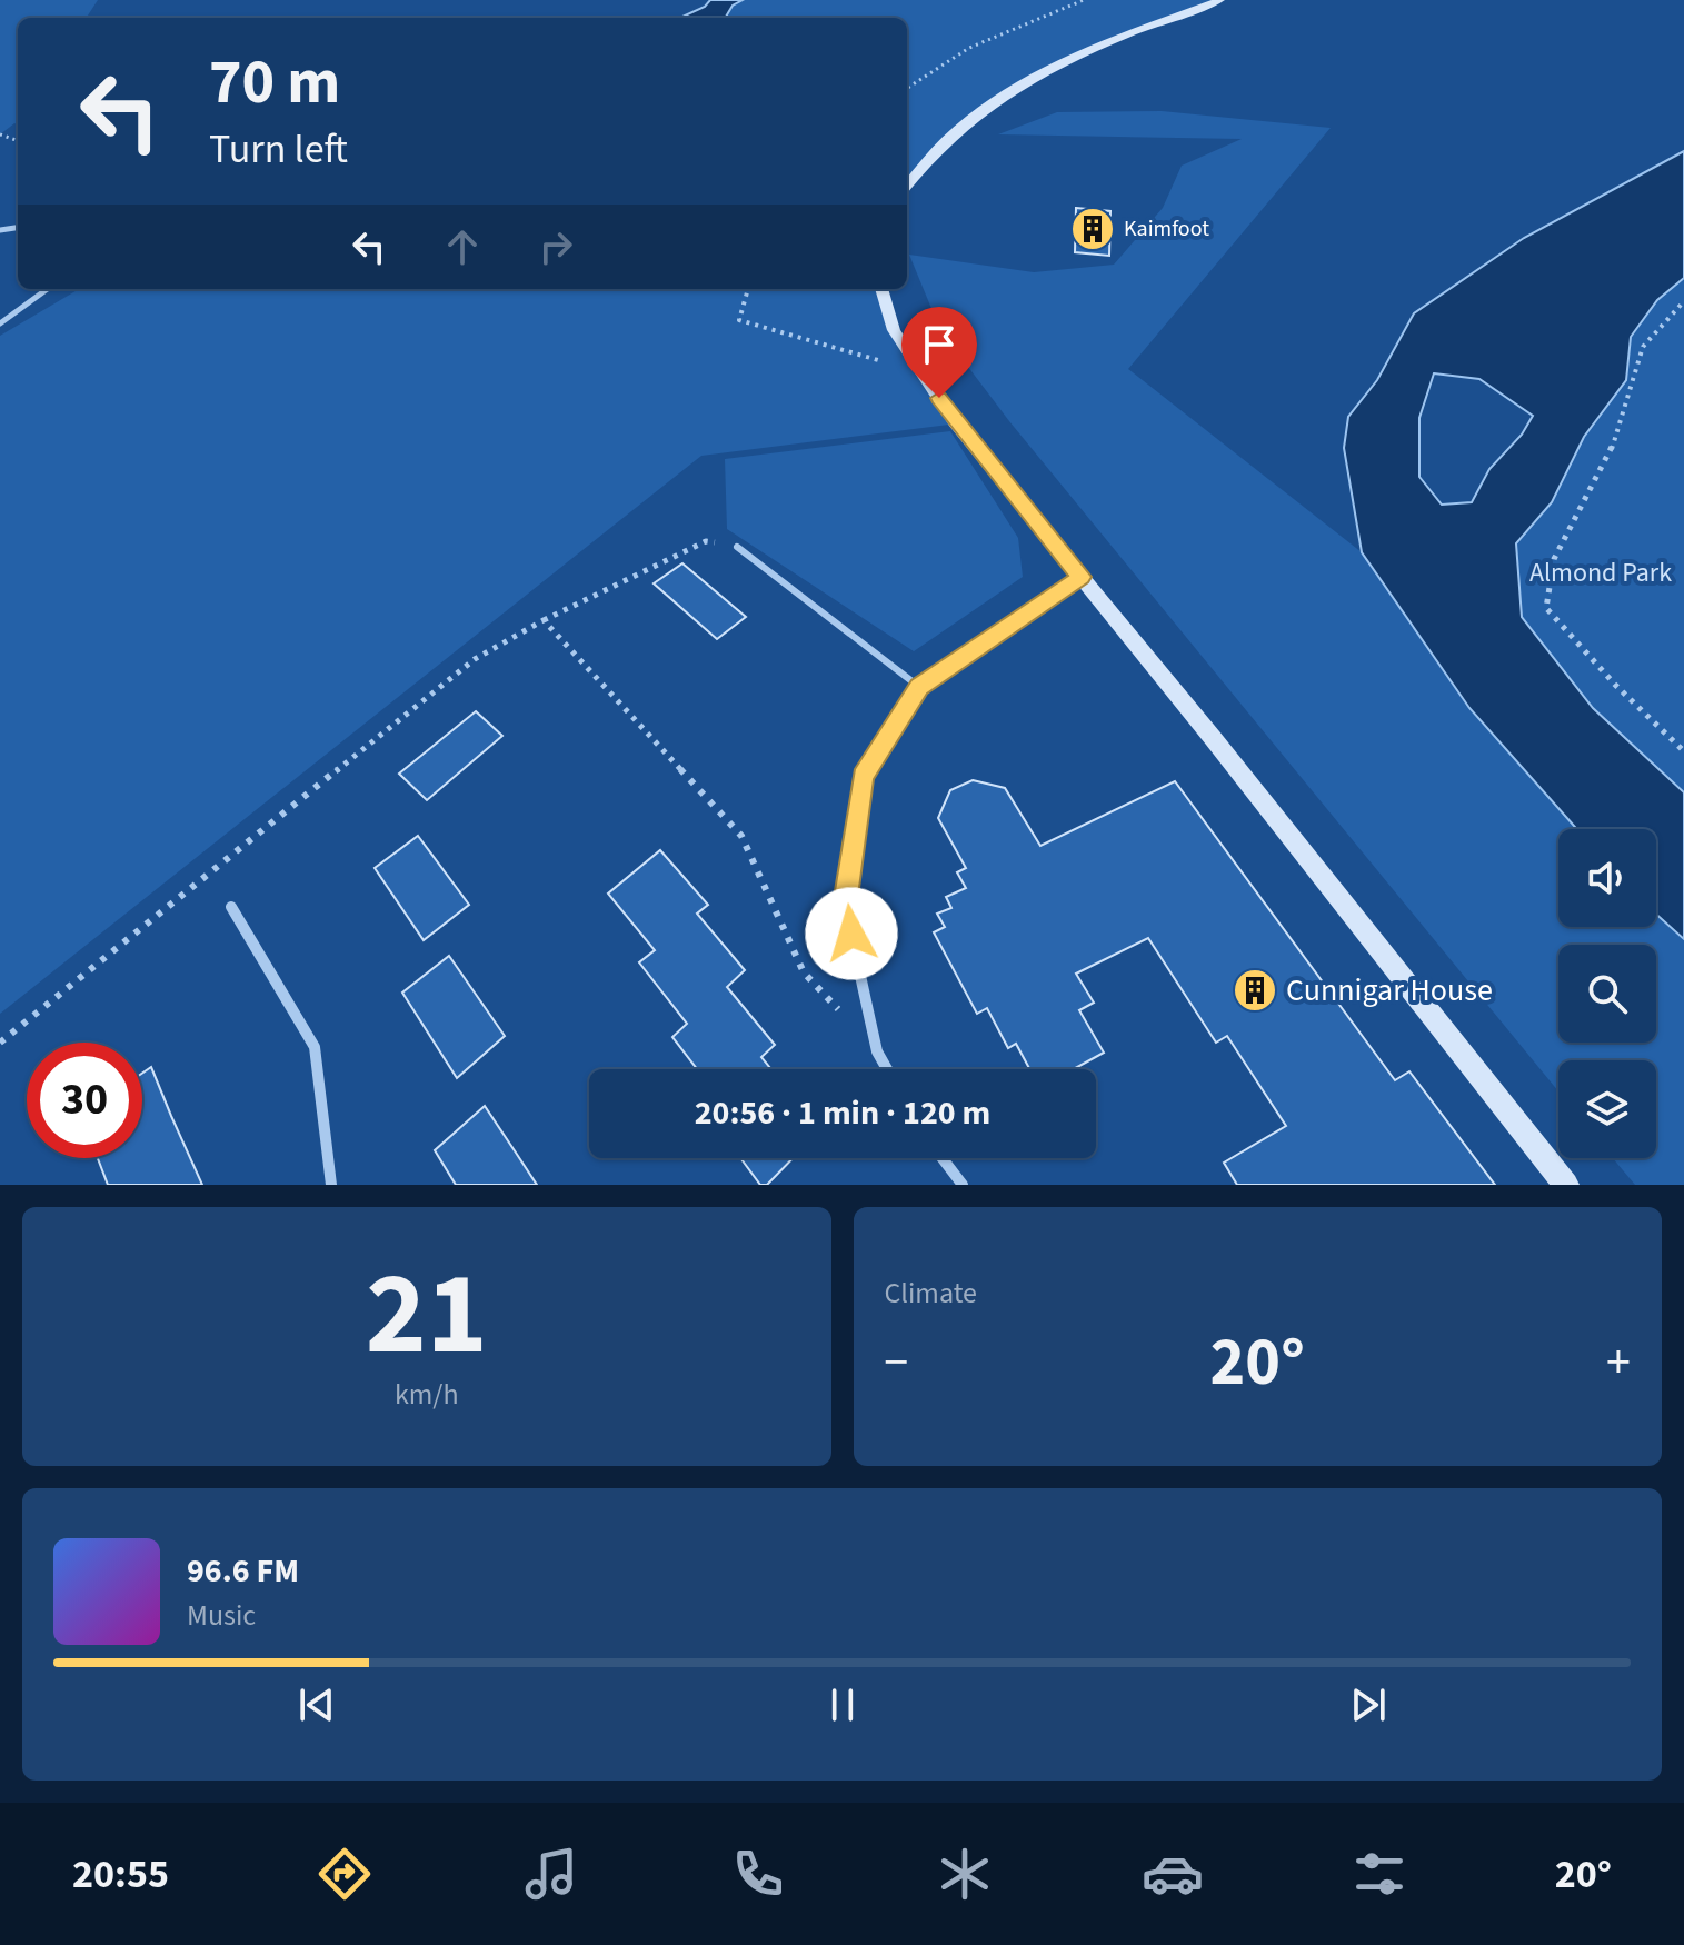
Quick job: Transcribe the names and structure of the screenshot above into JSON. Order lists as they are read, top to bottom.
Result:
{
  "parks": ["Almond Park"],
  "places": {
    "building": ["Kaimfoot", "Cunnigar House"]
  },
  "page": {
    "turn": ["70 m", "Turn left"],
    "limit": "30",
    "trip": "20:56 · 1 min · 120 m",
    "tile": [
      ["21", "km/h"],
      "Climate"
    ],
    "heat": ["−", "20°", "+"],
    "song": ["96.6 FM", "Music"],
    "tabs": ["20:55", "20°"]
  }
}
